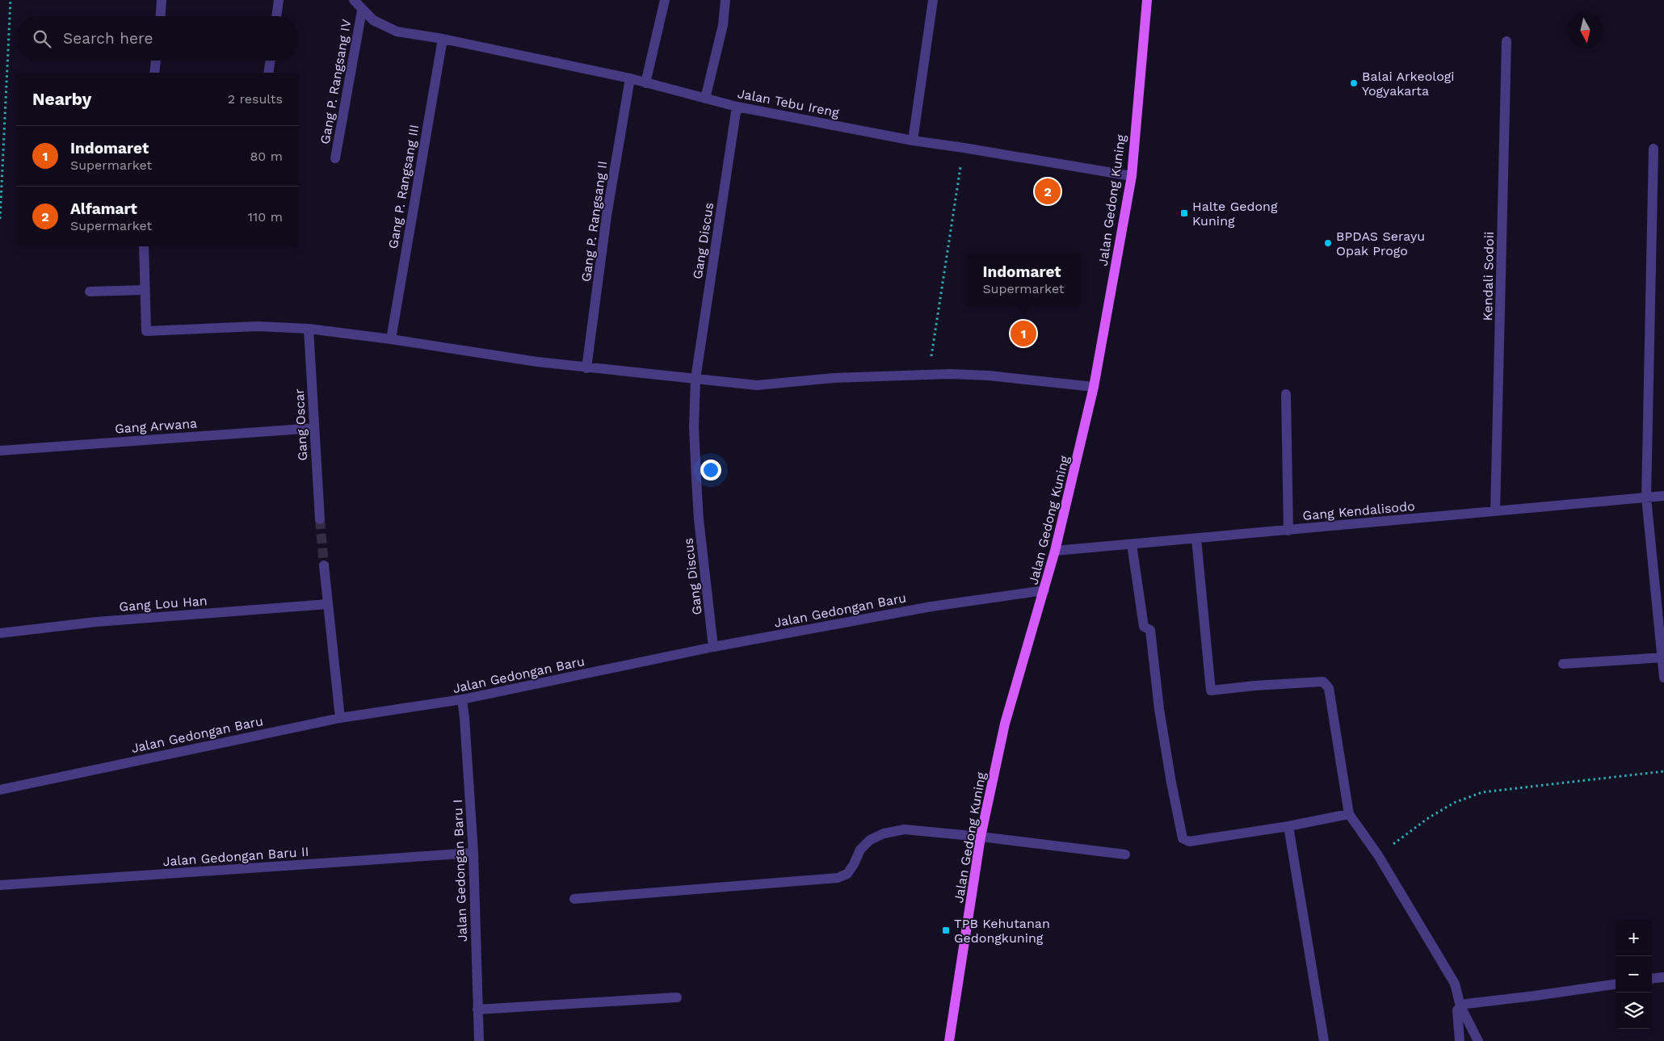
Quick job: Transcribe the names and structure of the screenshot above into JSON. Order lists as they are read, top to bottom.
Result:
{
  "streets": {
    "main road": ["Jalan Gedong Kuning"],
    "street": [
      "Gang P. Rangsang IV",
      "Jalan Tebu Ireng",
      "Gang P. Rangsang III",
      "Gang P. Rangsang II",
      "Gang Discus",
      "Kendali Sodoii",
      "Gang Oscar",
      "Gang Arwana",
      "Gang Kendalisodo",
      "Gang Lou Han",
      "Jalan Gedongan Baru",
      "Jalan Gedongan Baru II",
      "Jalan Gedongan Baru I"
    ]
  },
  "crossings": [
    ["Gang P. Rangsang IV", "Jalan Tebu Ireng"],
    ["Jalan Tebu Ireng", "Gang P. Rangsang III"],
    ["Jalan Tebu Ireng", "Jalan Gedong Kuning"],
    ["Jalan Tebu Ireng", "Gang P. Rangsang II"],
    ["Jalan Tebu Ireng", "Gang Discus"],
    ["Jalan Gedong Kuning", "Gang Kendalisodo"],
    ["Jalan Gedong Kuning", "Jalan Gedongan Baru"],
    ["Gang Discus", "Jalan Gedongan Baru"],
    ["Kendali Sodoii", "Gang Kendalisodo"],
    ["Gang Oscar", "Gang Arwana"],
    ["Jalan Gedongan Baru", "Jalan Gedongan Baru I"],
    ["Jalan Gedongan Baru II", "Jalan Gedongan Baru I"]
  ],
  "places": {
    "other": ["Balai Arkeologi Yogyakarta", "BPDAS Serayu Opak Progo"],
    "transit": ["Halte Gedong Kuning", "TPB Kehutanan Gedongkuning"]
  },
  "north": "bottom",
  "page": {
    "search": "Search here",
    "heading": ["Nearby", "2 results"],
    "list": [
      {
        "mark": "1",
        "name": "Indomaret",
        "note": "Supermarket",
        "value": "80 m"
      },
      {
        "mark": "2",
        "name": "Alfamart",
        "note": "Supermarket",
        "value": "110 m"
      }
    ],
    "pins": ["2", "1"],
    "popup": ["Indomaret", "Supermarket"],
    "map_buttons": ["+", "−"]
  }
}
